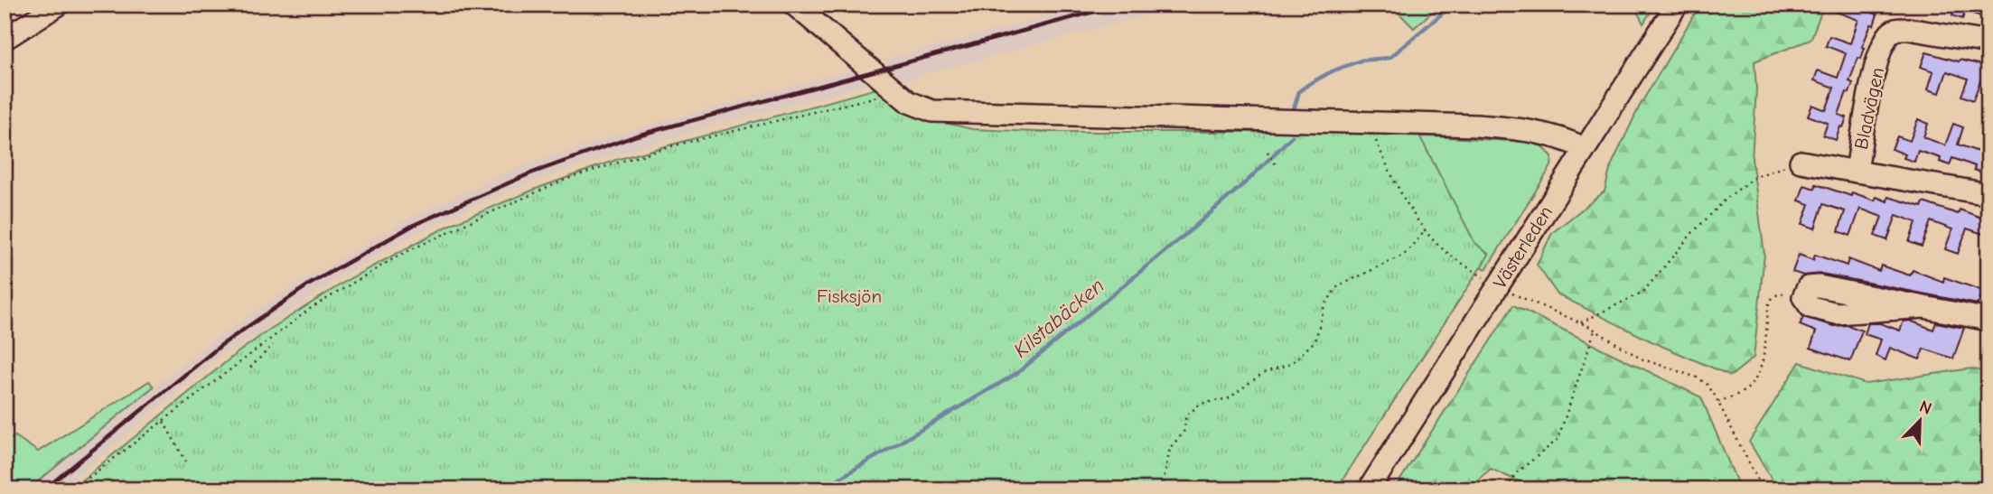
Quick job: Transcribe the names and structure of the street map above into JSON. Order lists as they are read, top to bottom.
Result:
{
  "streets": {
    "street": ["Bladvägen", "Västerleden"]
  },
  "water": ["Kilstabäcken"],
  "parks": ["Fisksjön"],
  "north": "top right"
}
